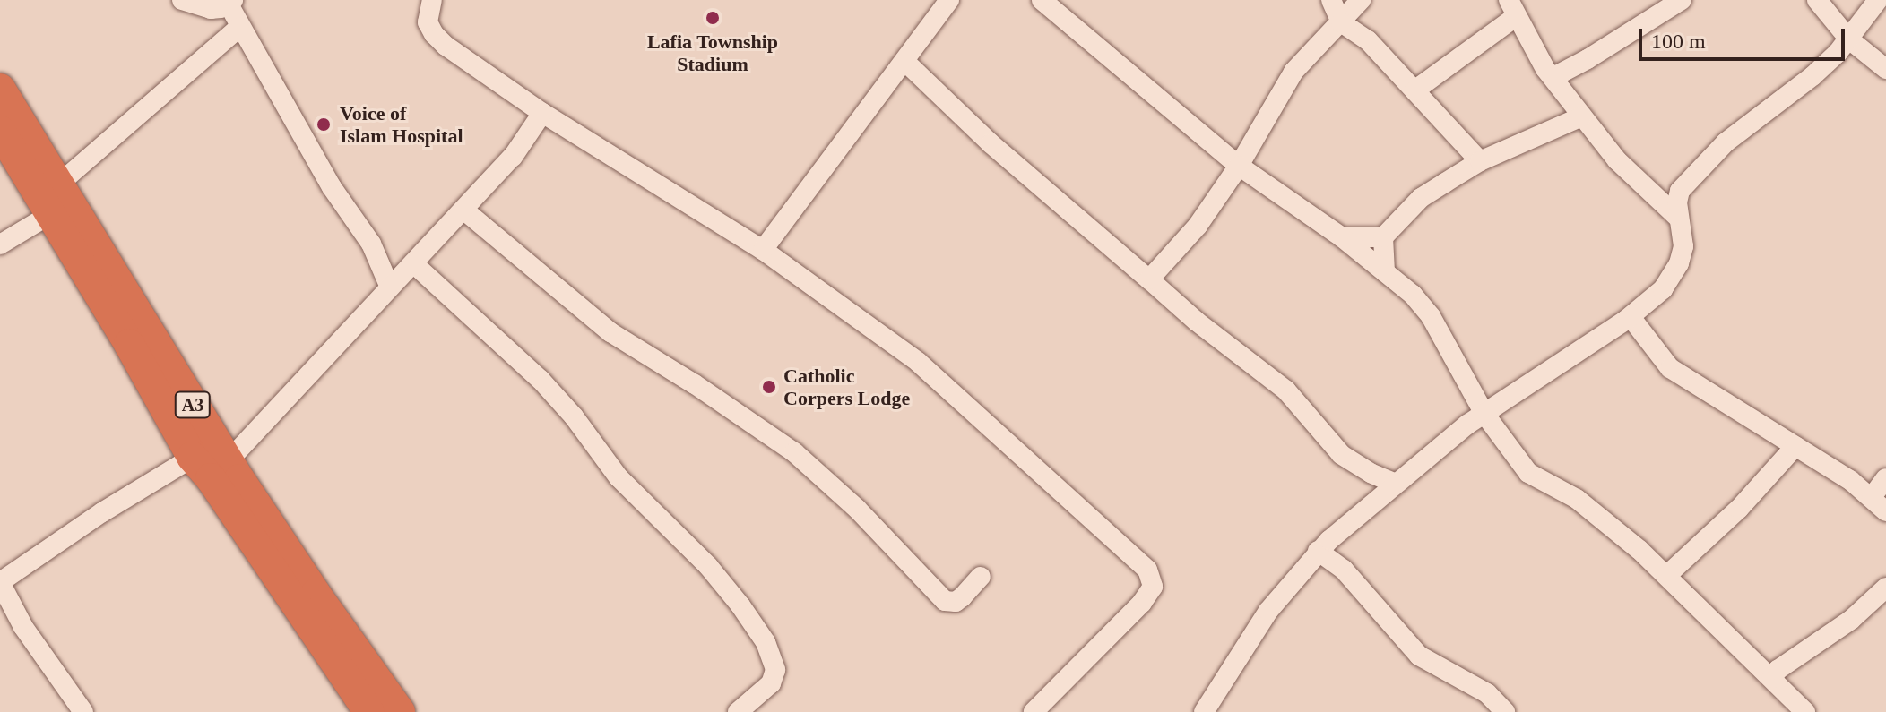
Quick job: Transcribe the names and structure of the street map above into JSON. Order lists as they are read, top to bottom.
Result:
{
  "streets": {
    "highway": ["A3"]
  },
  "places": ["Lafia Township Stadium", "Voice of Islam Hospital", "Catholic Corpers Lodge"],
  "scale_bar": "100 m"
}
